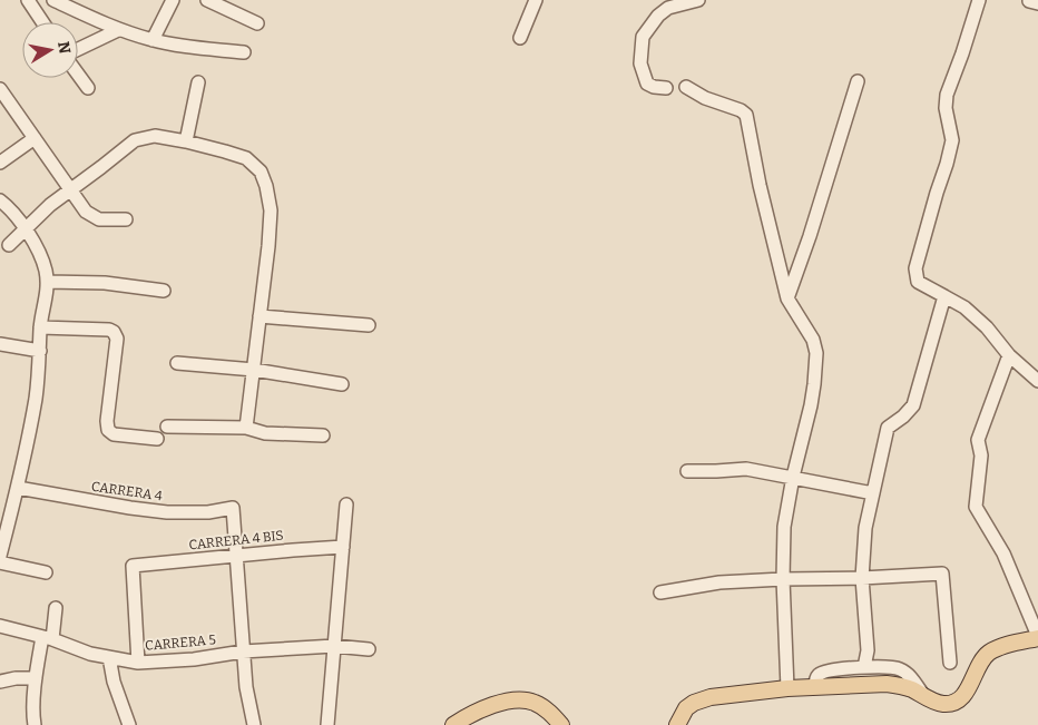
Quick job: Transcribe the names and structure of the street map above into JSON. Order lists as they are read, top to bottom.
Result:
{
  "streets": {
    "street": ["CARRERA 4", "CARRERA 4 BIS", "CARRERA 5"]
  },
  "crossings": [
    ["CARRERA 4", "CARRERA 4 BIS"],
    ["CARRERA 4 BIS", "CARRERA 5"]
  ],
  "north": "right"
}
